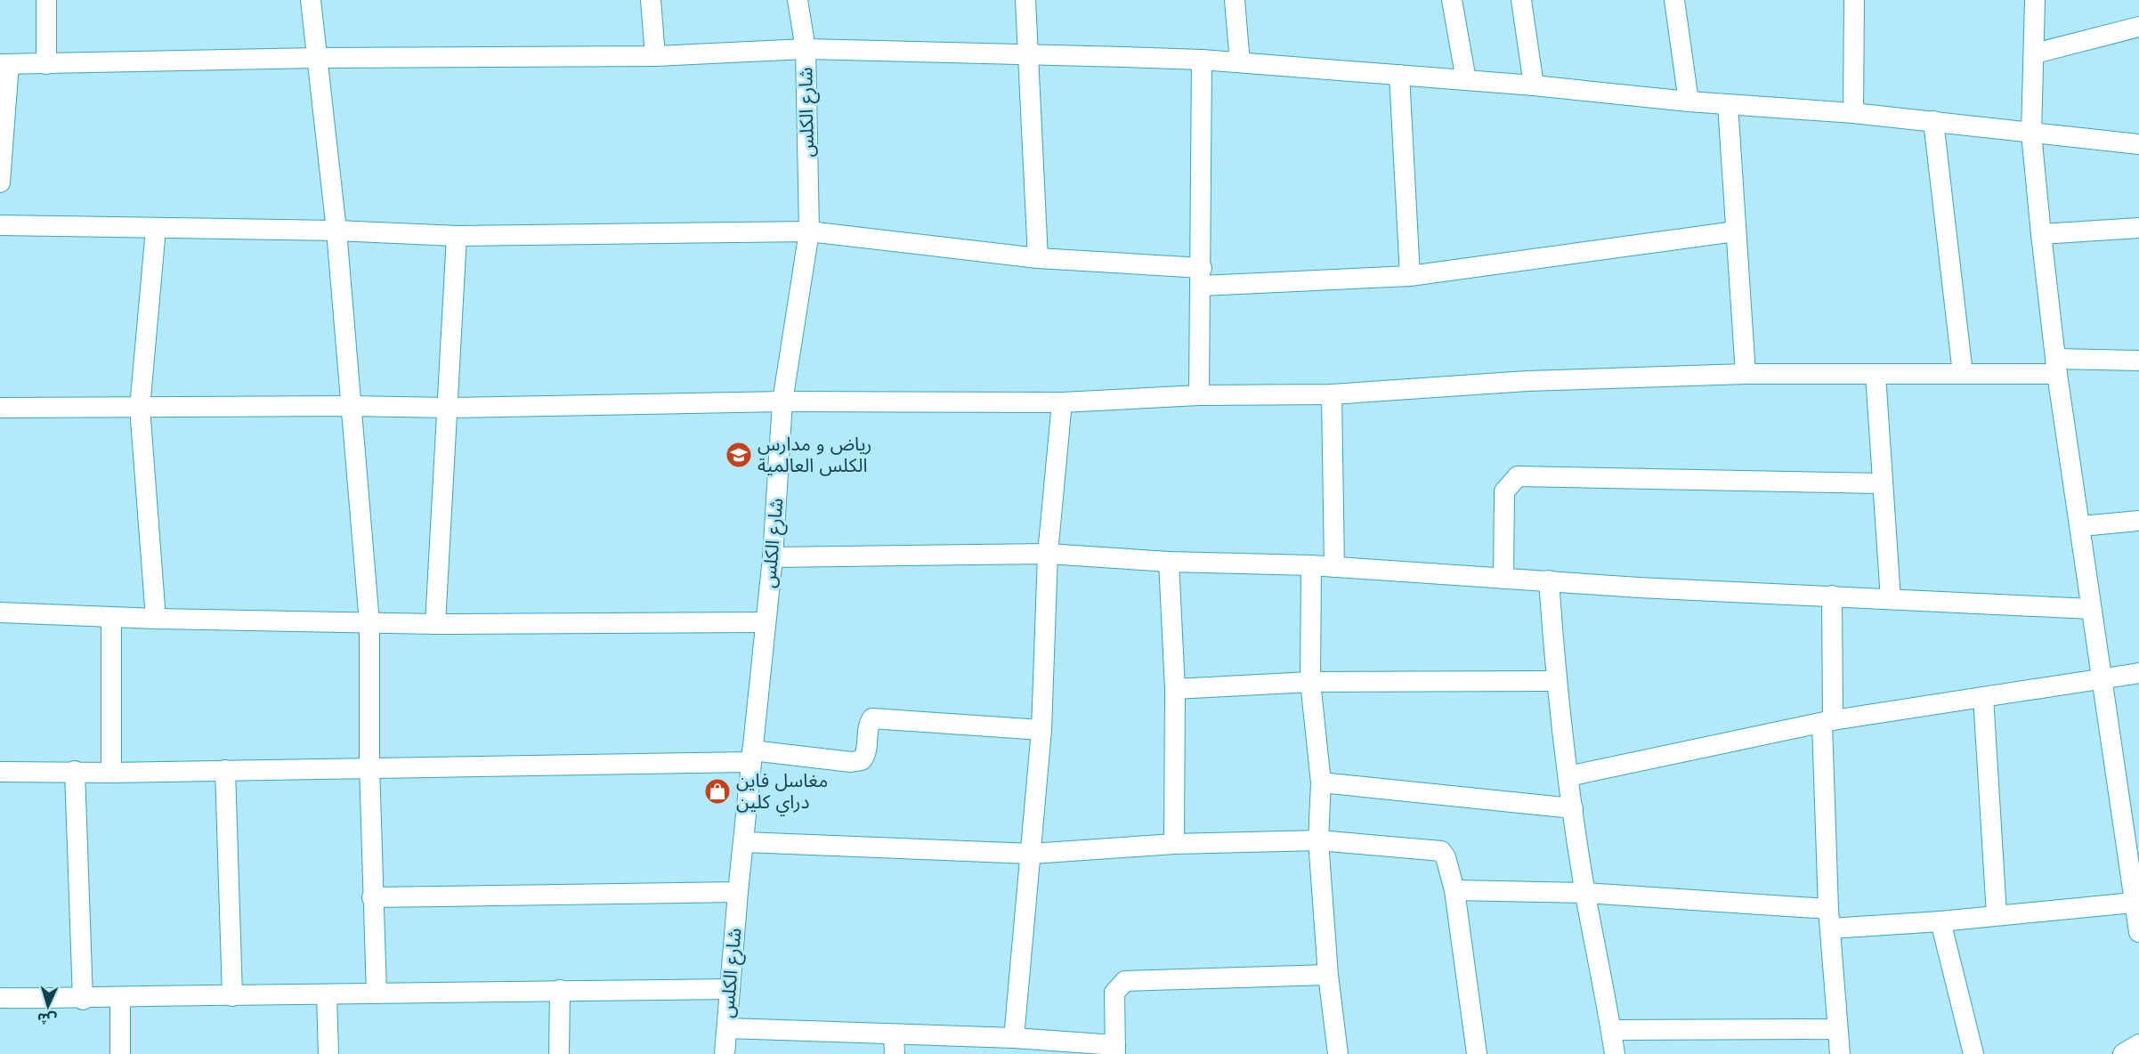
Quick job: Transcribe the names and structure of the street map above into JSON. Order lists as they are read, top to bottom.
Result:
{
  "streets": {
    "street": ["شارع الكلس"]
  },
  "places": {
    "school or university": ["رياض و مدارس الكلس العالمية"],
    "shop": ["مغاسل فاين دراي كلين"]
  },
  "north": "bottom"
}
